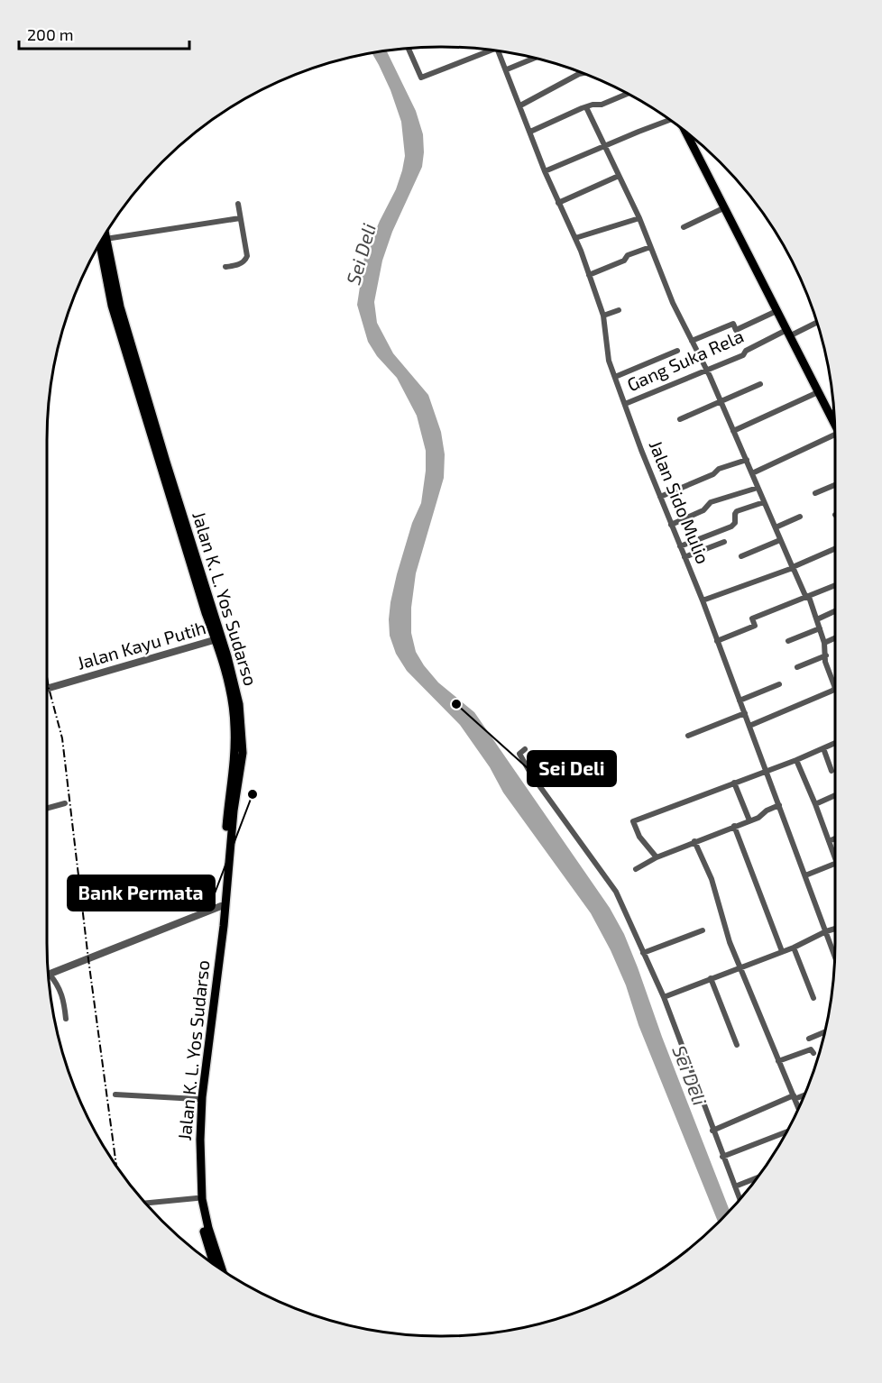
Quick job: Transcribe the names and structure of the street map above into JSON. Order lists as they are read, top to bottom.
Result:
{
  "streets": {
    "main road": ["Jalan K. L. Yos Sudarso"],
    "street": ["Gang Suka Rela", "Jalan Sido Mulio", "Jalan Kayu Putih"]
  },
  "crossings": [
    ["Gang Suka Rela", "Jalan Sido Mulio"],
    ["Jalan K. L. Yos Sudarso", "Jalan Kayu Putih"]
  ],
  "water": ["Sei Deli"],
  "places": ["Sei Deli", "Bank Permata"],
  "scale_bar": "200 m"
}
